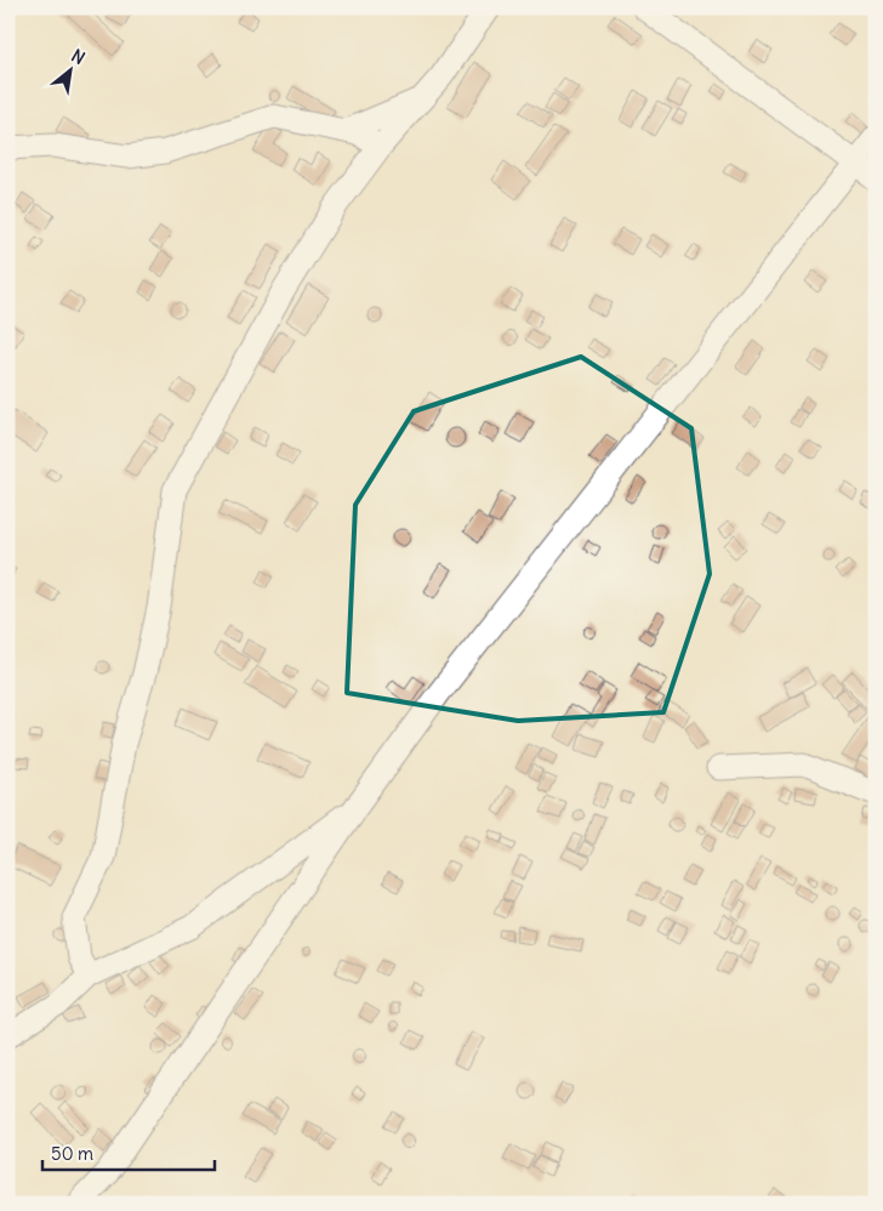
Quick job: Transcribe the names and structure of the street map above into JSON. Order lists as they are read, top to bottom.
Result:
{
  "scale_bar": "50 m",
  "north": "top right"
}
